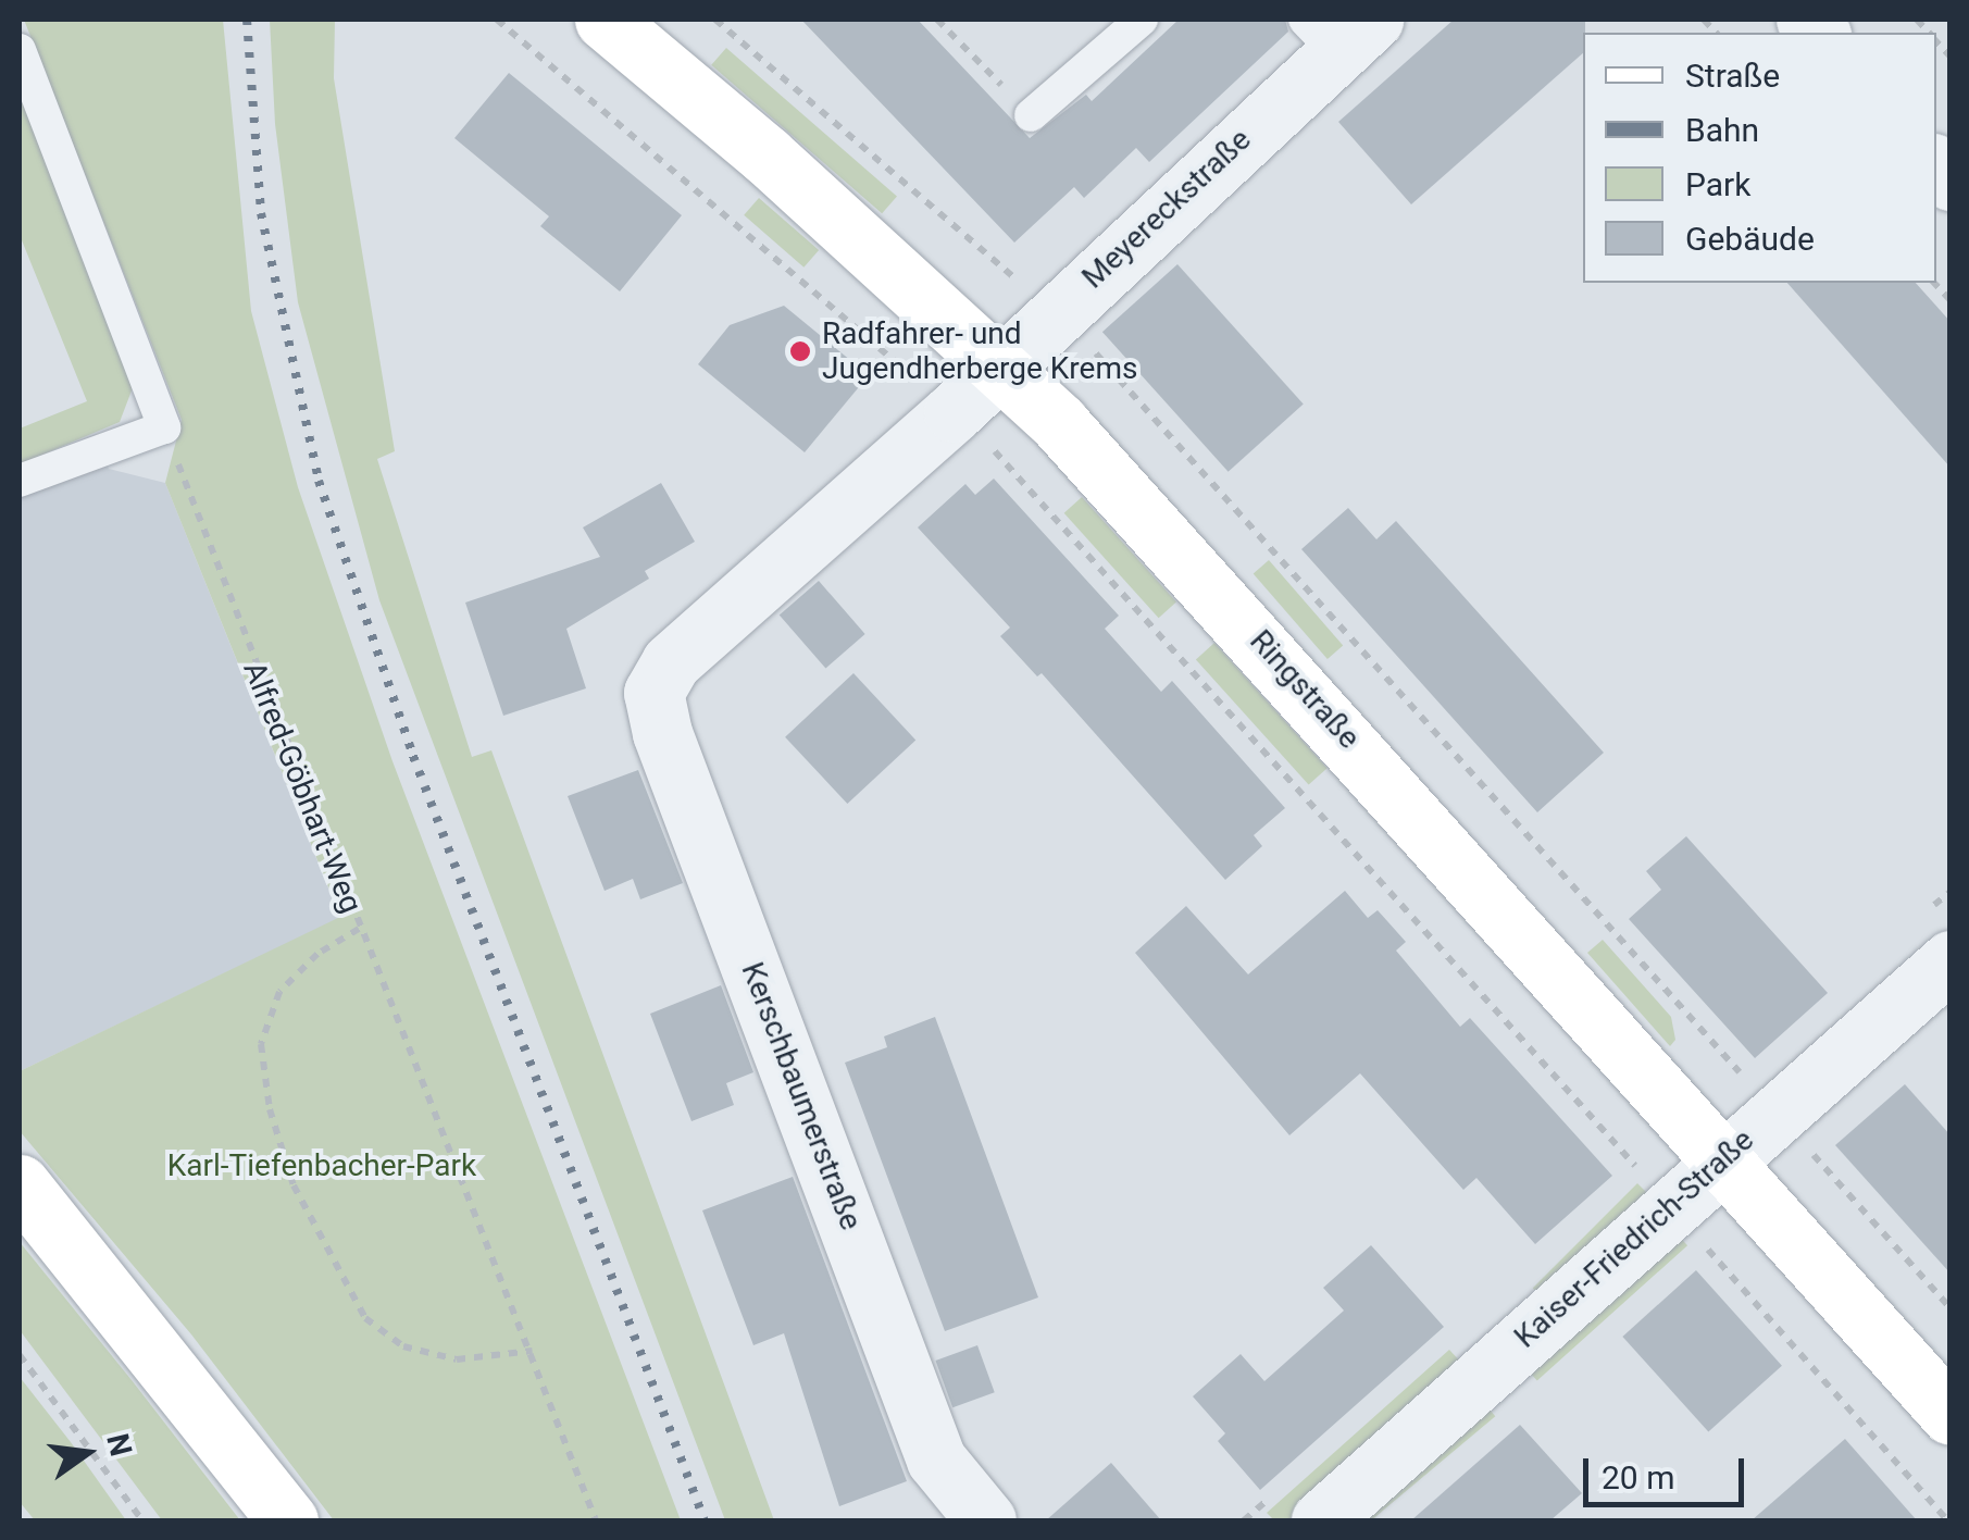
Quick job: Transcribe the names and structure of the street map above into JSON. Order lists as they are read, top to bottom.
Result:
{
  "streets": {
    "main road": ["Ringstraße"],
    "street": ["Meyereckstraße", "Kerschbaumerstraße", "Kaiser-Friedrich-Straße"],
    "path": ["Alfred-Göbhart-Weg"]
  },
  "crossings": [
    ["Meyereckstraße", "Ringstraße"],
    ["Meyereckstraße", "Kerschbaumerstraße"],
    ["Ringstraße", "Kaiser-Friedrich-Straße"]
  ],
  "parks": ["Karl-Tiefenbacher-Park"],
  "places": ["Radfahrer- und Jugendherberge Krems"],
  "legend": [
    "Straße",
    "Bahn",
    "Park",
    "Gebäude"
  ],
  "scale_bar": "20 m",
  "north": "right"
}
